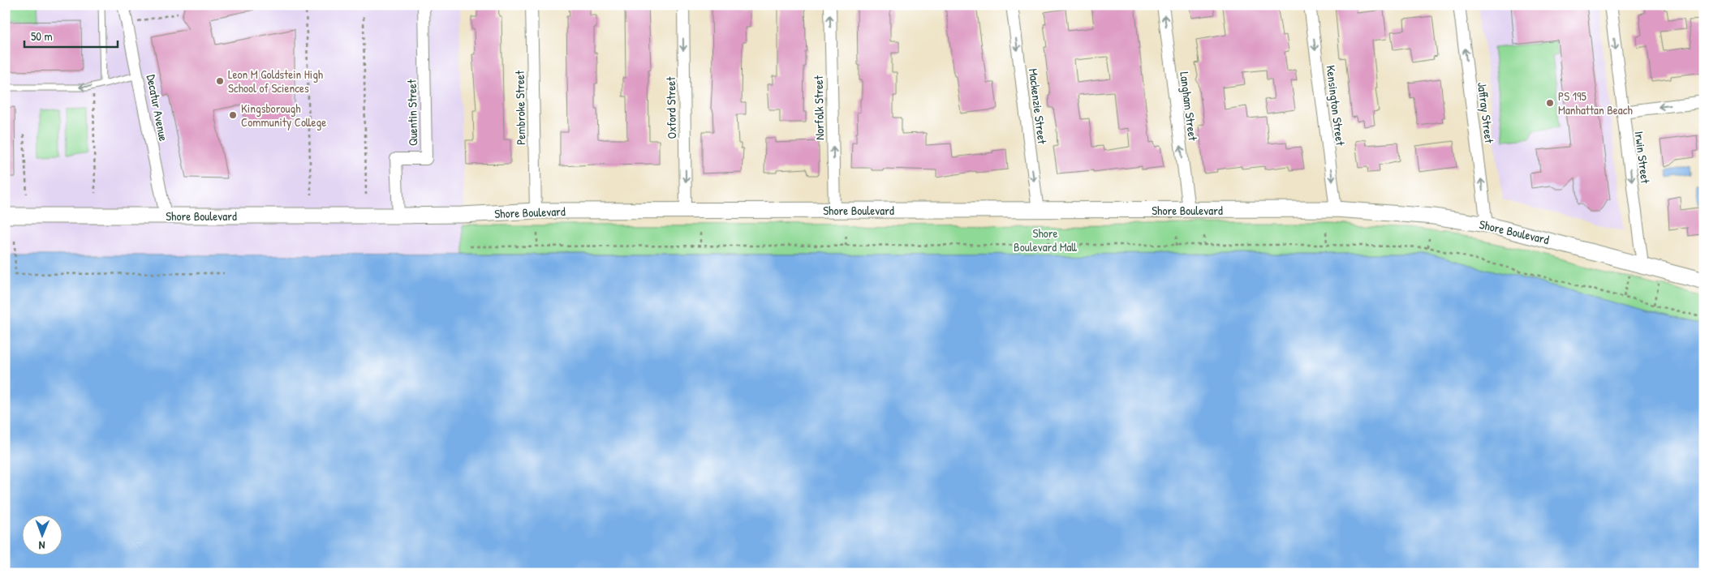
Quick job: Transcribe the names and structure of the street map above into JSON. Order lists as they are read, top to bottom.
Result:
{
  "streets": {
    "main road": ["Shore Boulevard"],
    "street": [
      "Kensington Street",
      "Mackenzie Street",
      "Langham Street",
      "Decatur Avenue",
      "Pembroke Street",
      "Oxford Street",
      "Norfolk Street",
      "Quentin Street",
      "Jaffray Street",
      "Irwin Street"
    ]
  },
  "crossings": [
    ["Kensington Street", "Shore Boulevard"],
    ["Mackenzie Street", "Shore Boulevard"],
    ["Langham Street", "Shore Boulevard"],
    ["Decatur Avenue", "Shore Boulevard"],
    ["Pembroke Street", "Shore Boulevard"],
    ["Oxford Street", "Shore Boulevard"],
    ["Norfolk Street", "Shore Boulevard"],
    ["Quentin Street", "Shore Boulevard"],
    ["Jaffray Street", "Shore Boulevard"],
    ["Irwin Street", "Shore Boulevard"]
  ],
  "one_way": [
    "Kensington Street",
    "Mackenzie Street",
    "Langham Street",
    "Oxford Street",
    "Norfolk Street",
    "Jaffray Street",
    "Irwin Street"
  ],
  "parks": ["Shore Boulevard Mall"],
  "places": ["Leon M Goldstein High School of Sciences", "PS 195 Manhattan Beach", "Kingsborough Community College"],
  "scale_bar": "50 m",
  "north": "bottom"
}
